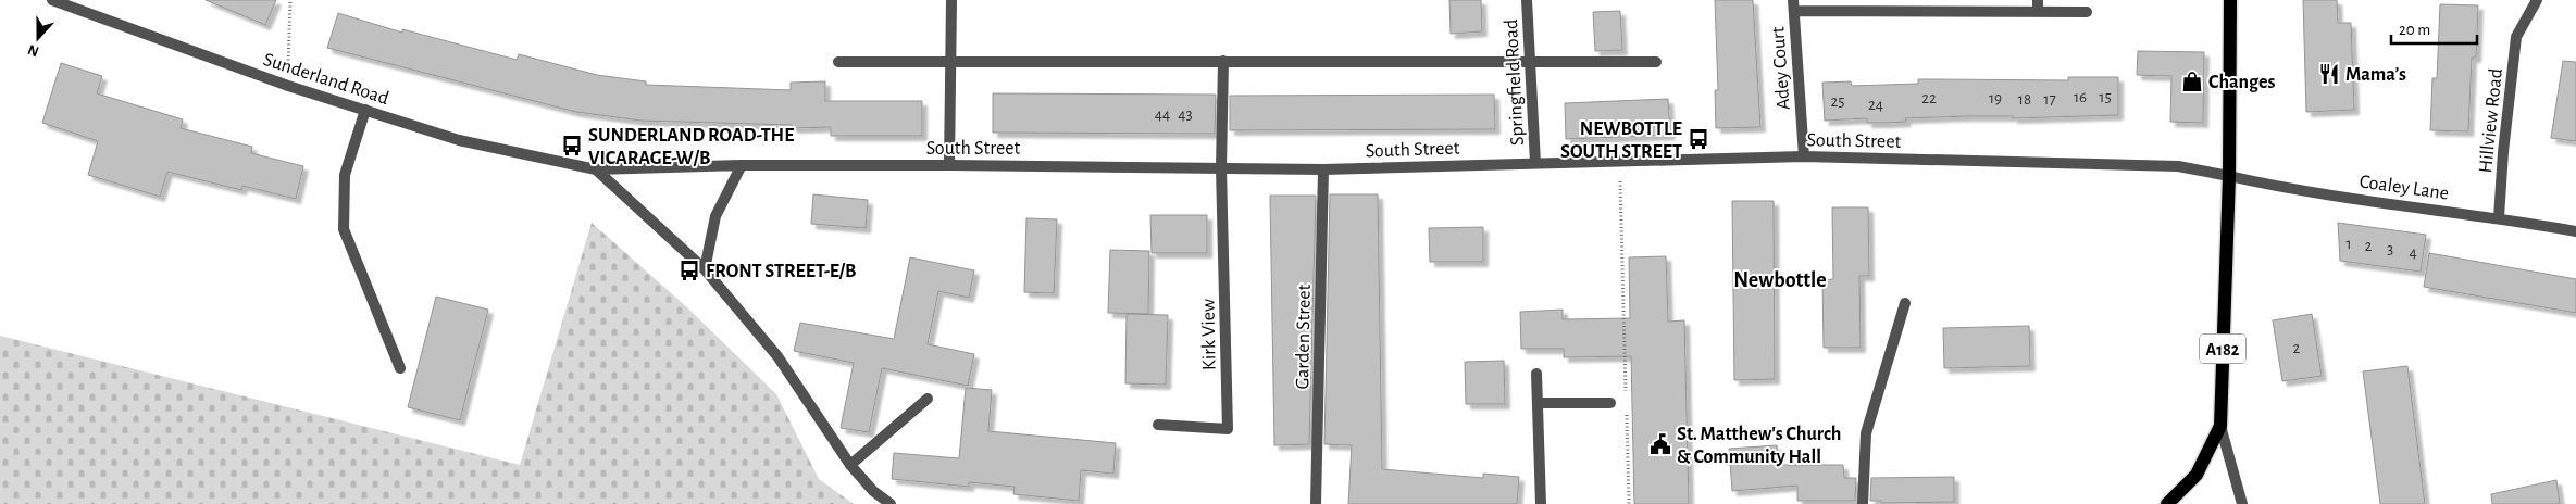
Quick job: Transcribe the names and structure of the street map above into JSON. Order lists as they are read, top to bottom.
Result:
{
  "streets": {
    "main road": ["A182"],
    "street": [
      "Adey Court",
      "Sunderland Road",
      "Springfield Road",
      "Hillview Road",
      "South Street",
      "Coaley Lane",
      "Kirk View",
      "Garden Street"
    ]
  },
  "crossings": [
    ["Adey Court", "South Street"],
    ["Sunderland Road", "South Street"],
    ["Springfield Road", "South Street"],
    ["Hillview Road", "Coaley Lane"],
    ["South Street", "Coaley Lane"],
    ["South Street", "Kirk View"],
    ["South Street", "Garden Street"],
    ["South Street", "A182"],
    ["Coaley Lane", "A182"]
  ],
  "districts": ["Newbottle"],
  "places": {
    "restaurant": ["Mama’s"],
    "shop": ["Changes"],
    "bus stop": ["NEWBOTTLE SOUTH STREET", "SUNDERLAND ROAD-THE VICARAGE-W/B", "FRONT STREET-E/B"],
    "public building": ["St. Matthew's Church & Community Hall"]
  },
  "house_numbers": [
    "16",
    "15",
    "22",
    "19",
    "18",
    "17",
    "25",
    "24",
    "44",
    "43",
    "1",
    "2",
    "3",
    "4",
    "2"
  ],
  "scale_bar": "20 m",
  "north": "bottom"
}
